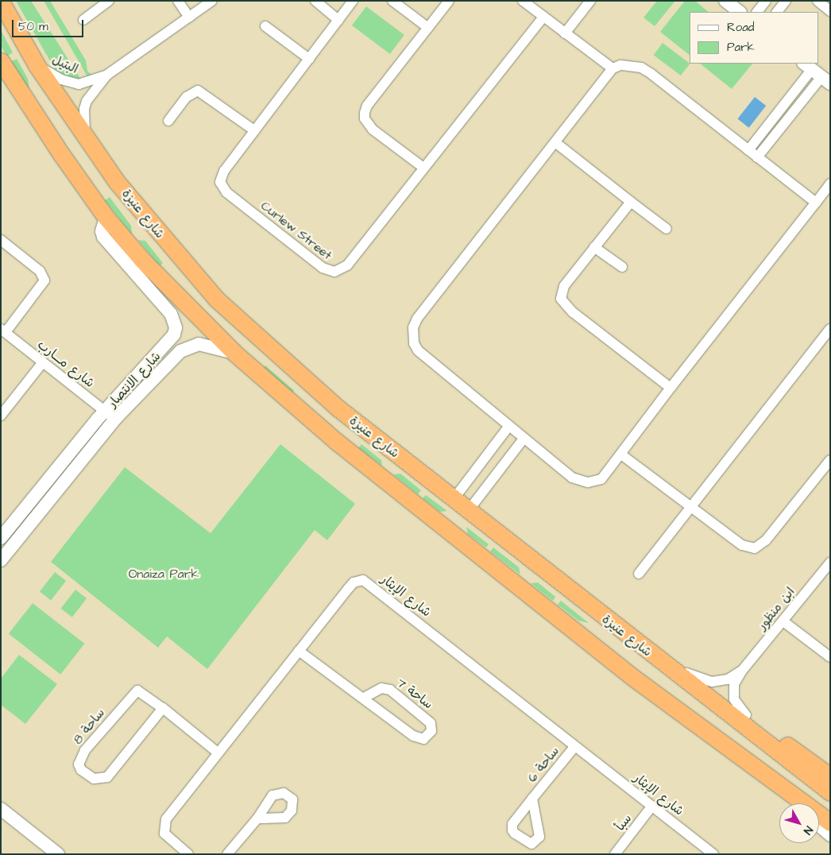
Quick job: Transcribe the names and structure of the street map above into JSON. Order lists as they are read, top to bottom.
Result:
{
  "streets": {
    "highway": ["شارع عنيزة"],
    "street": [
      "البتيل",
      "Curlew Street",
      "شارع مـــارب",
      "شارع الانتصار",
      "شارع الإيثار",
      "ابن منظور",
      "ساحة 7",
      "ساحة 8",
      "ساحة 6",
      "سبأ"
    ]
  },
  "crossings": [
    ["البتيل", "شارع عنيزة"],
    ["شارع عنيزة", "شارع الانتصار"],
    ["شارع مـــارب", "شارع الانتصار"],
    ["شارع الإيثار", "ساحة 7"],
    ["شارع الإيثار", "ساحة 8"],
    ["شارع الإيثار", "ساحة 6"],
    ["شارع الإيثار", "سبأ"]
  ],
  "parks": ["Onaiza Park"],
  "legend": ["Road", "Park"],
  "scale_bar": "50 m",
  "north": "bottom right"
}
